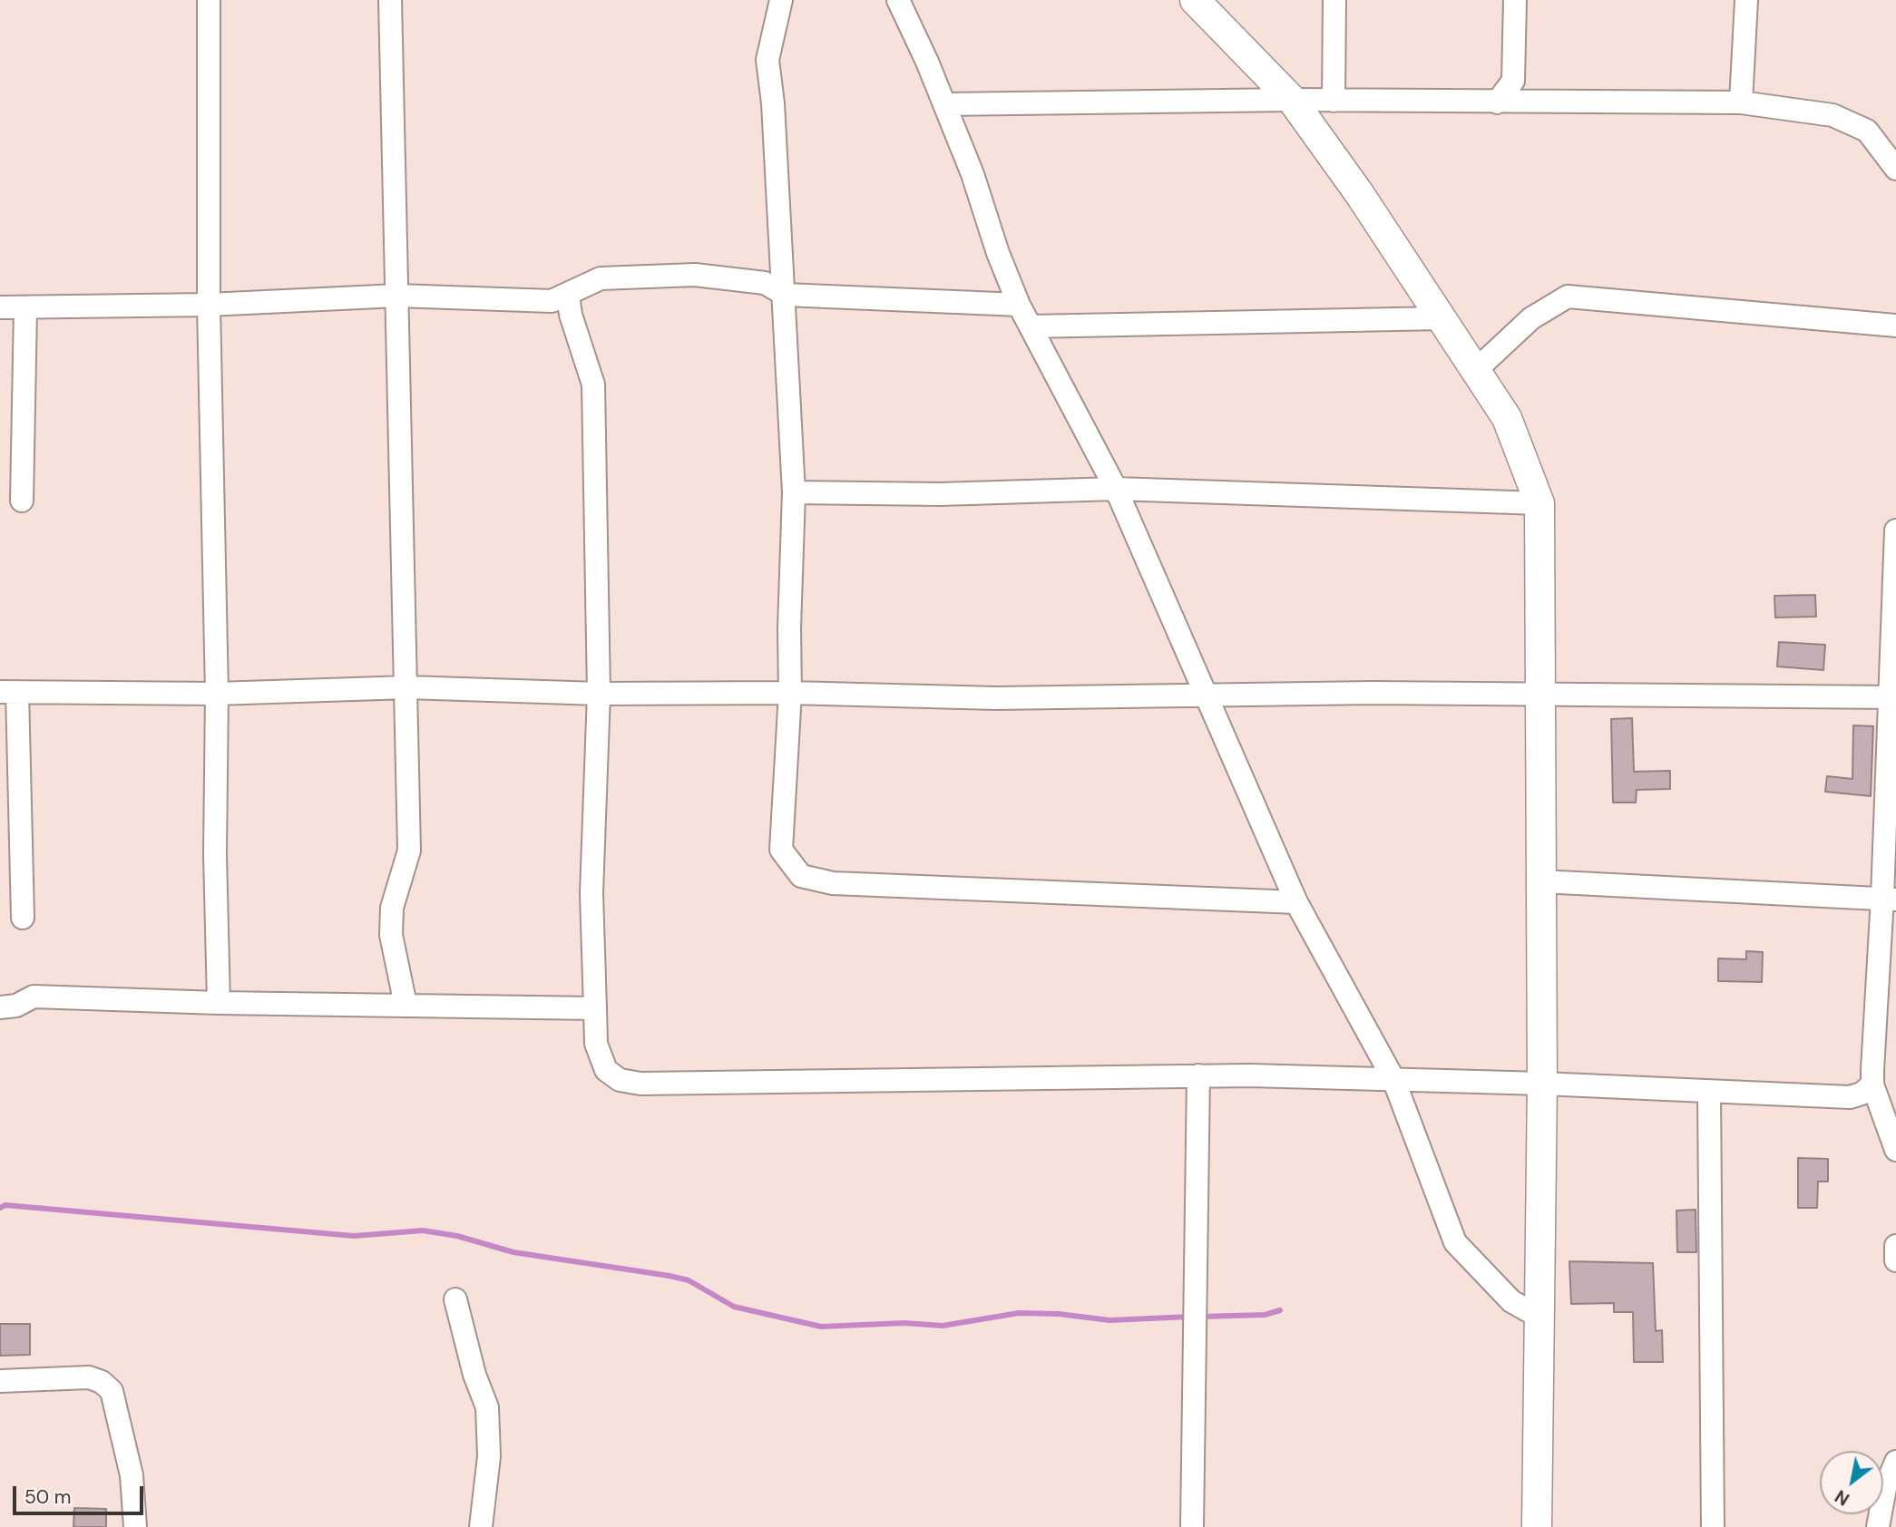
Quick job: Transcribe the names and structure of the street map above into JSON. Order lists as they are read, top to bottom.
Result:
{
  "scale_bar": "50 m",
  "north": "bottom left"
}
